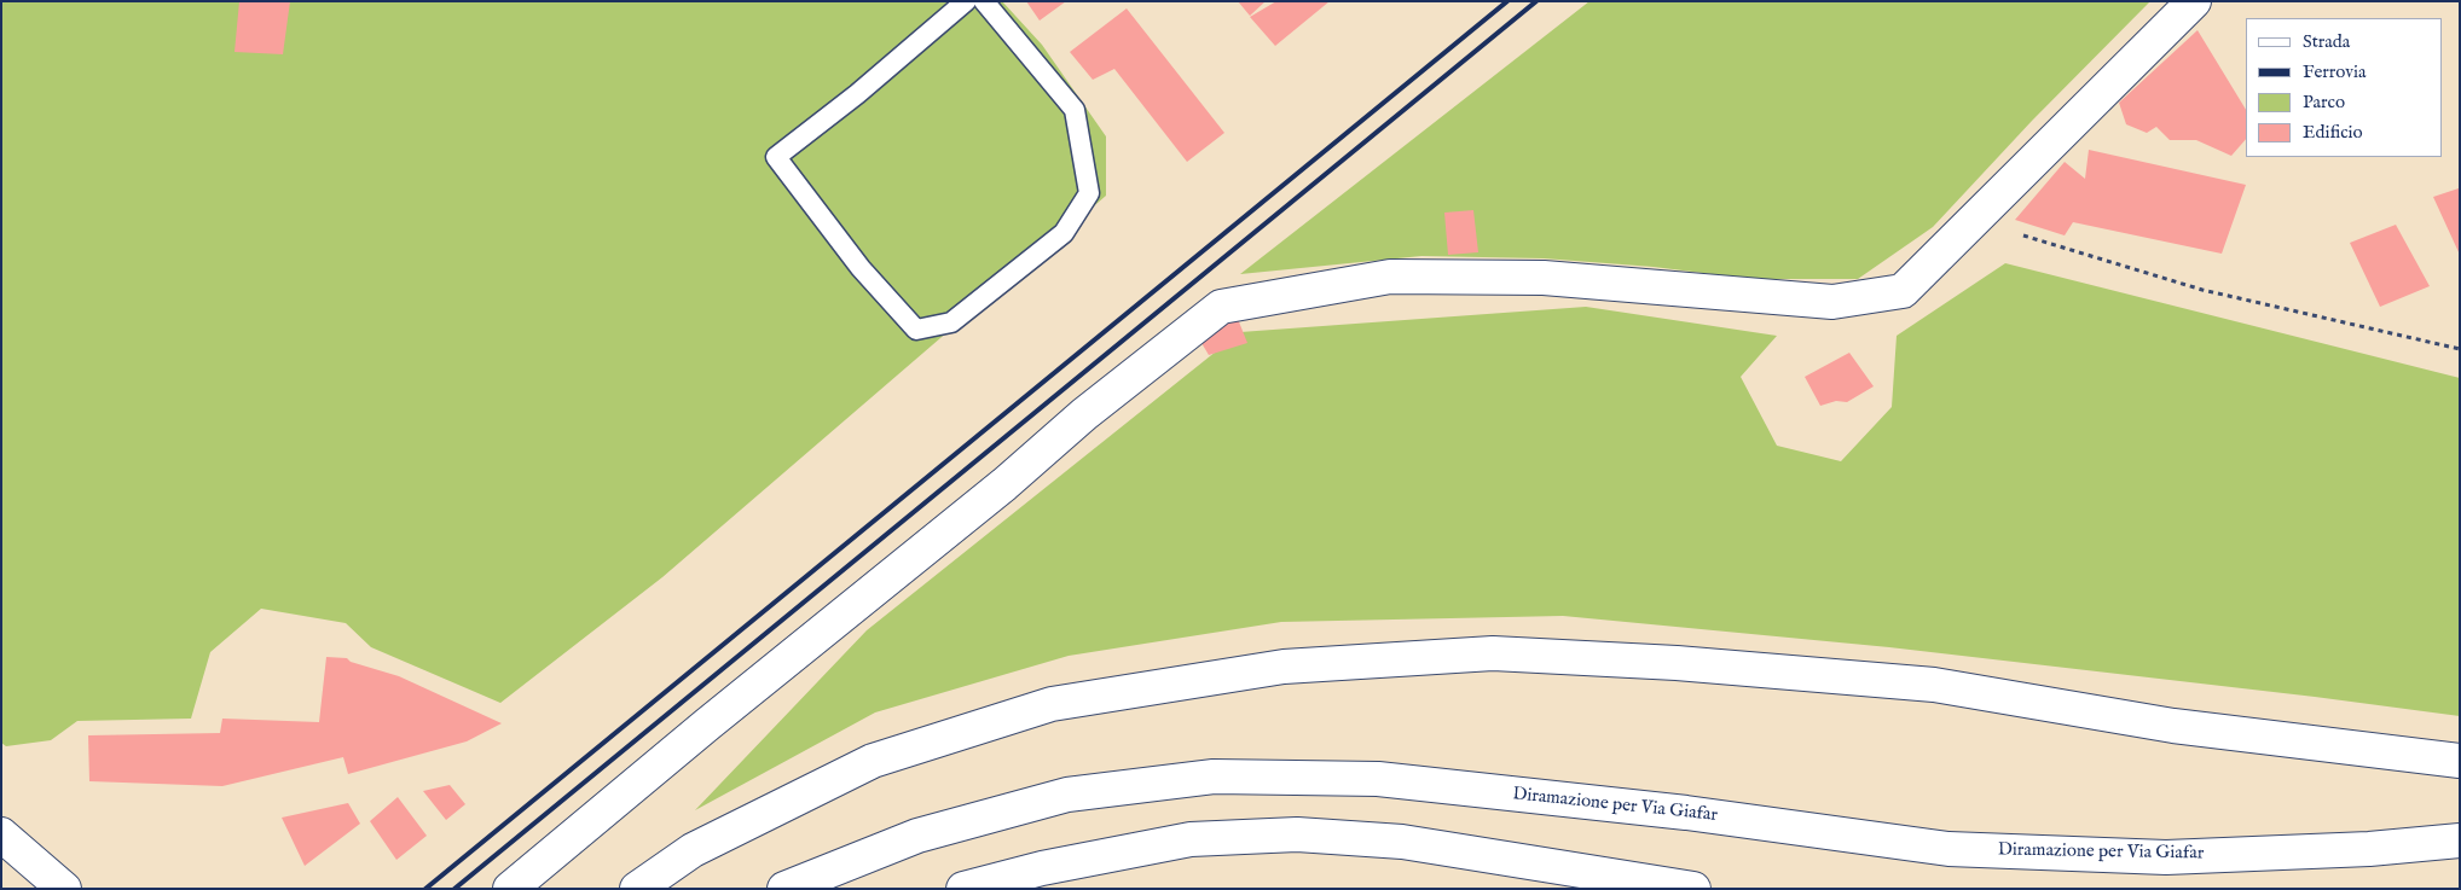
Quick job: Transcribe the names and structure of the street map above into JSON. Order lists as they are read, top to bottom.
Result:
{
  "streets": {
    "main road": ["Diramazione per Via Giafar"]
  },
  "legend": [
    "Strada",
    "Ferrovia",
    "Parco",
    "Edificio"
  ]
}
